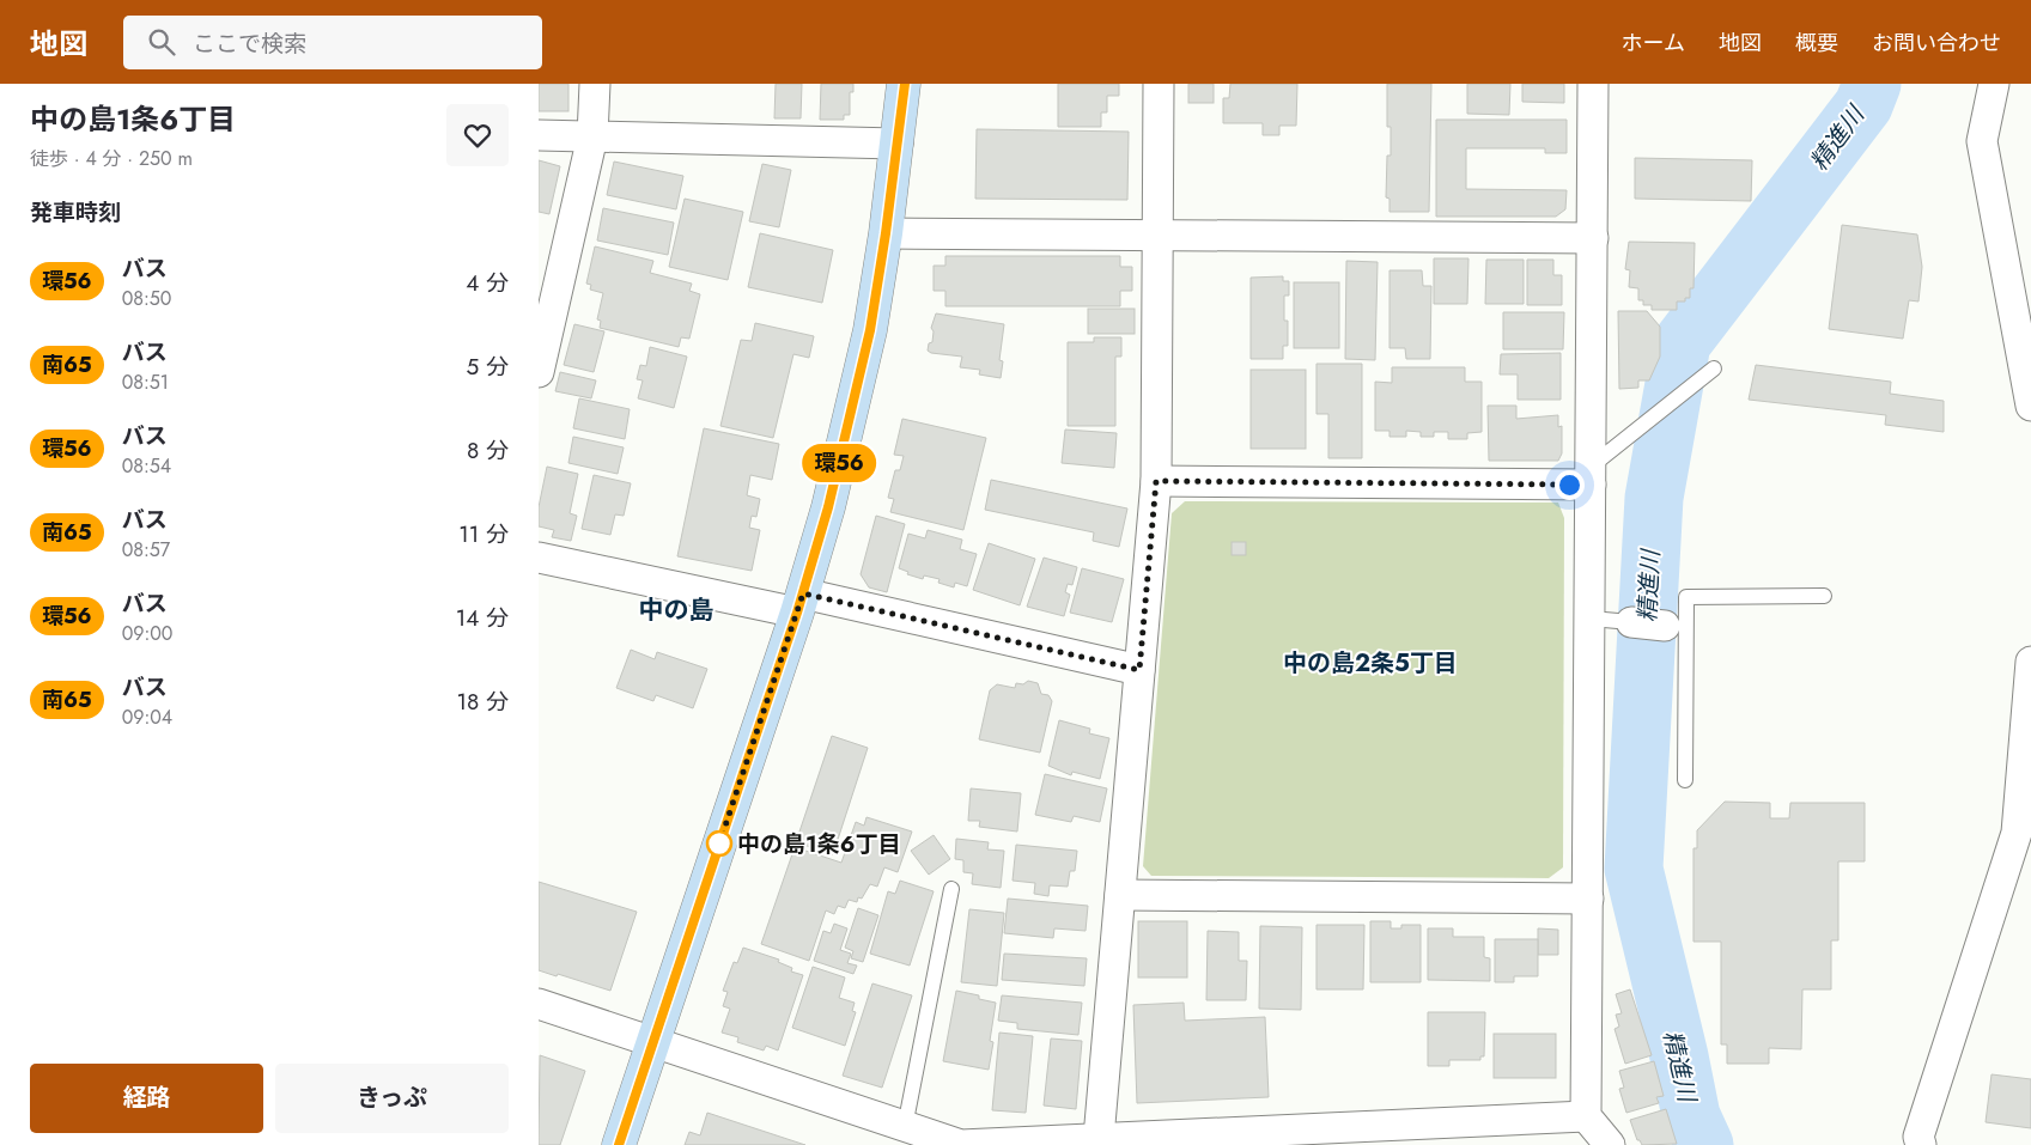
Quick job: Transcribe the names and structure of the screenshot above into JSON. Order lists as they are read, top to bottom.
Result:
{
  "districts": ["中の島", "中の島2条5丁目"],
  "water": ["精進川"],
  "places": ["中の島1条6丁目"],
  "lines": ["bus line 環56"],
  "page": {
    "header": "地図",
    "search": "ここで検索",
    "nav": [
      "ホーム",
      "地図",
      "概要",
      "お問い合わせ"
    ],
    "heading": [
      ["中の島1条6丁目", "徒歩 · 4 分 · 250 m"],
      "発車時刻"
    ],
    "on_map": "環56",
    "list": [
      {
        "mark": "環56",
        "name": "バス",
        "note": "08:50",
        "value": "4 分"
      },
      {
        "mark": "南65",
        "name": "バス",
        "note": "08:51",
        "value": "5 分"
      },
      {
        "mark": "環56",
        "name": "バス",
        "note": "08:54",
        "value": "8 分"
      },
      {
        "mark": "南65",
        "name": "バス",
        "note": "08:57",
        "value": "11 分"
      },
      {
        "mark": "環56",
        "name": "バス",
        "note": "09:00",
        "value": "14 分"
      },
      {
        "mark": "南65",
        "name": "バス",
        "note": "09:04",
        "value": "18 分"
      }
    ],
    "buttons": ["経路", "きっぷ"]
  }
}
